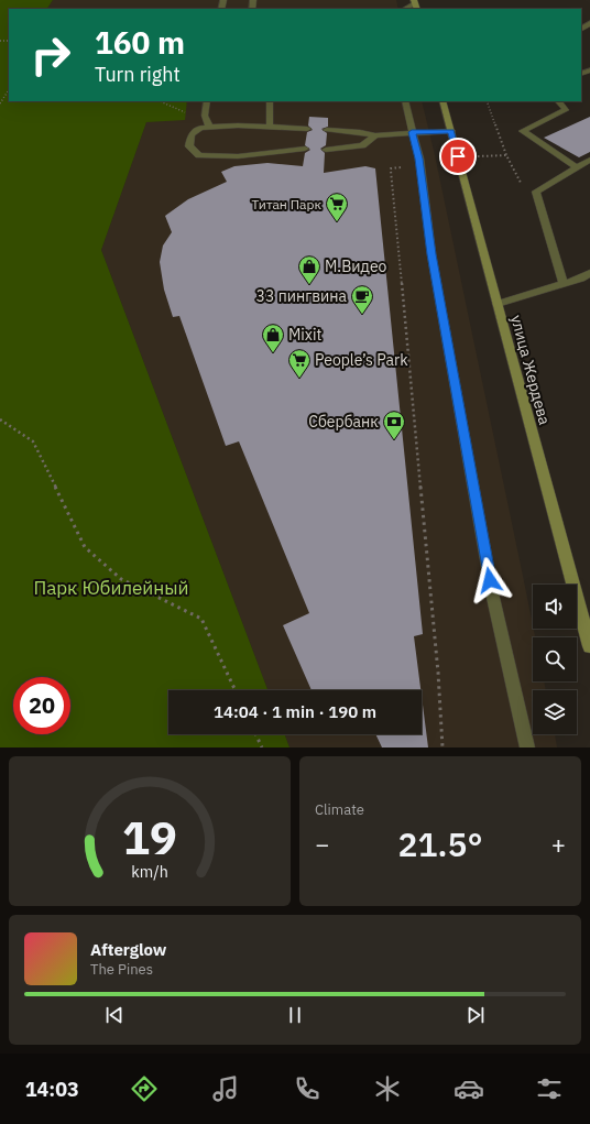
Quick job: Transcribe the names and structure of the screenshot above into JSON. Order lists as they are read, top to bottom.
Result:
{
  "streets": {
    "main road": ["улица Жердева"]
  },
  "parks": ["Парк Юбилейный"],
  "places": {
    "supermarket": ["Титан Парк", "People’s Park"],
    "shop": ["М.Видео", "Mixit"],
    "cafe": ["33 пингвина"],
    "bank": ["Сбербанк"]
  },
  "page": {
    "turn": ["160 m", "Turn right"],
    "limit": "20",
    "trip": "14:04 · 1 min · 190 m",
    "tile": "Climate",
    "heat": ["−", "21.5°", "+"],
    "song": ["Afterglow", "The Pines"],
    "tabs": "14:03",
    "gauge": ["19", "km/h"]
  }
}
